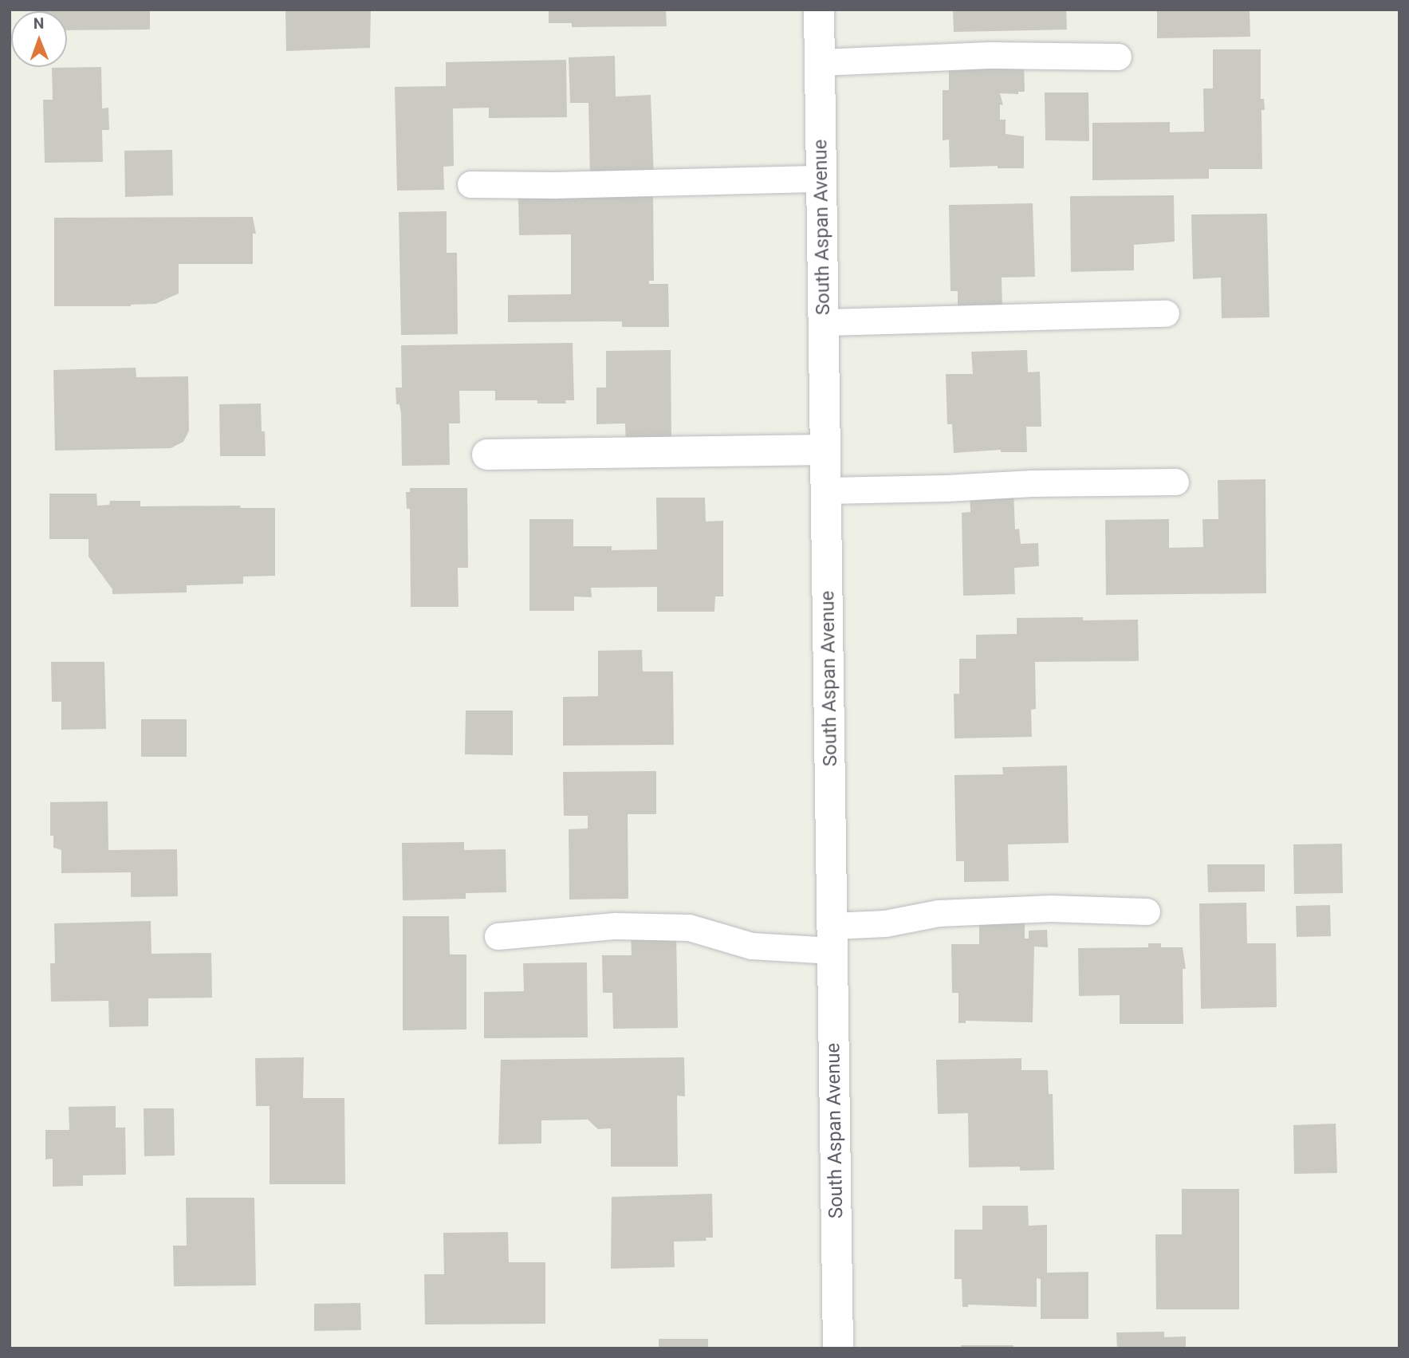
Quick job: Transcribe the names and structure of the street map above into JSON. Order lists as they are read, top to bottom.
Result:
{
  "streets": {
    "street": ["South Aspan Avenue"]
  },
  "north": "top"
}
